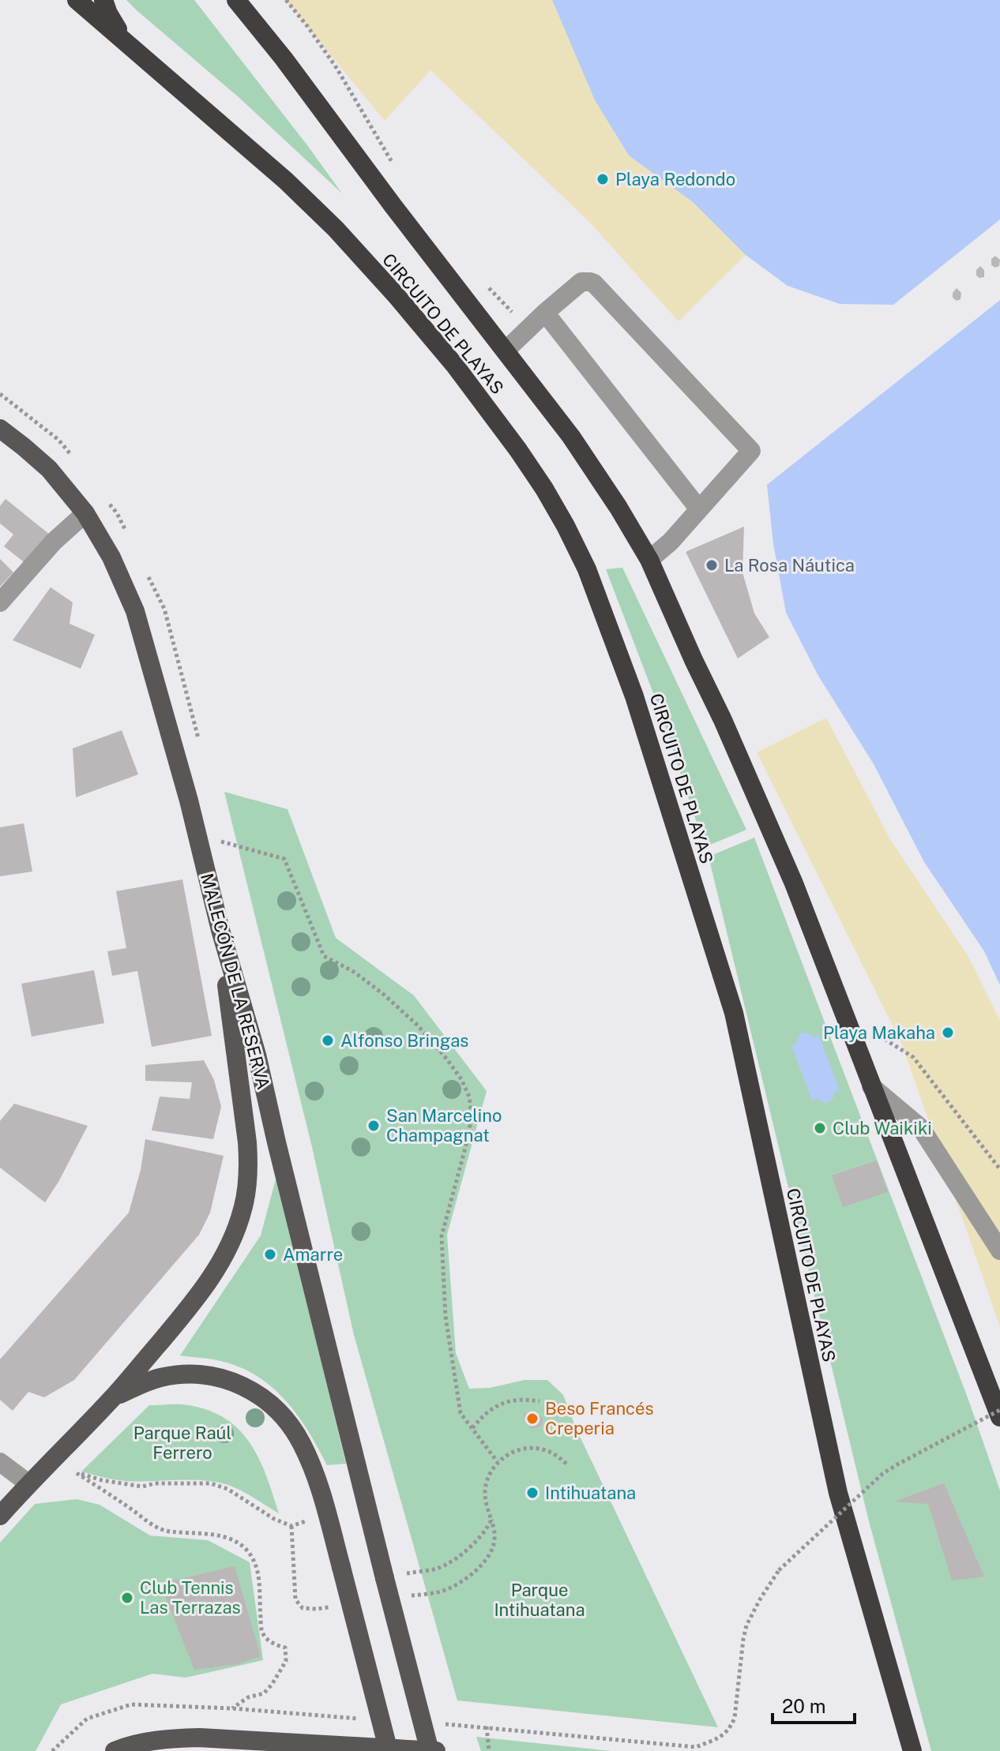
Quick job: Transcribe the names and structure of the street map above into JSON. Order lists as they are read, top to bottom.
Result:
{
  "streets": {
    "highway": ["CIRCUITO DE PLAYAS"],
    "main road": ["MALECÓN DE LA RESERVA"]
  },
  "parks": ["Parque Raúl Ferrero", "Parque Intihuatana"],
  "places": [
    "Playa Redondo",
    "La Rosa Náutica",
    "Playa Makaha",
    "Alfonso Bringas",
    "San Marcelino Champagnat",
    "Club Waikiki",
    "Amarre",
    "Beso Francés Creperia",
    "Intihuatana",
    "Club Tennis Las Terrazas"
  ],
  "scale_bar": "20 m"
}
